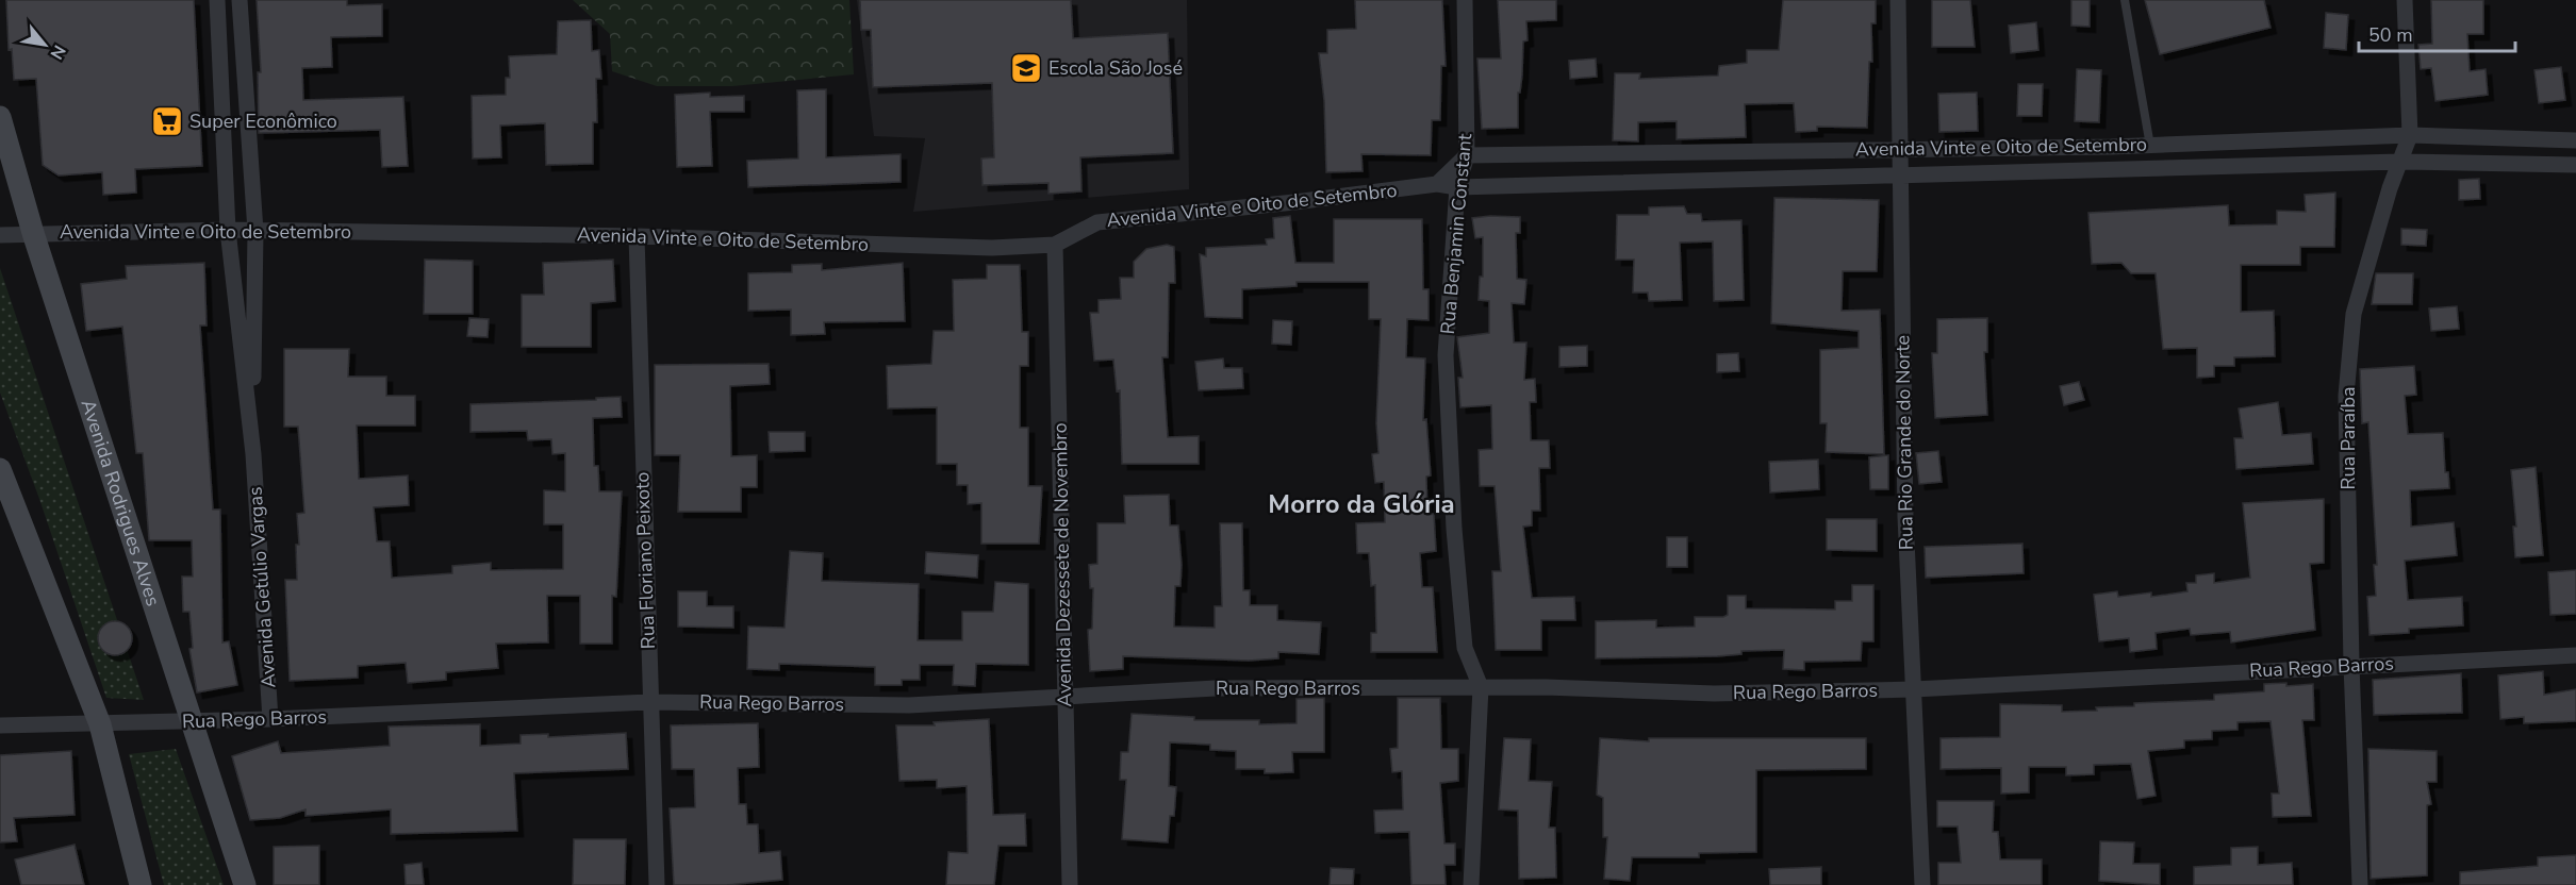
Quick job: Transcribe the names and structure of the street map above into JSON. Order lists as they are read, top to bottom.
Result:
{
  "streets": {
    "street": [
      "Avenida Vinte e Oito de Setembro",
      "Rua Benjamin Constant",
      "Rua Paraíba",
      "Rua Rio Grande do Norte",
      "Avenida Rodrigues Alves",
      "Rua Floriano Peixoto",
      "Avenida Dezessete de Novembro",
      "Avenida Getúlio Vargas",
      "Rua Rego Barros"
    ]
  },
  "crossings": [
    ["Avenida Vinte e Oito de Setembro", "Rua Benjamin Constant"],
    ["Avenida Vinte e Oito de Setembro", "Rua Paraíba"],
    ["Avenida Vinte e Oito de Setembro", "Rua Rio Grande do Norte"],
    ["Avenida Vinte e Oito de Setembro", "Avenida Rodrigues Alves"],
    ["Avenida Vinte e Oito de Setembro", "Rua Floriano Peixoto"],
    ["Avenida Vinte e Oito de Setembro", "Avenida Dezessete de Novembro"],
    ["Avenida Vinte e Oito de Setembro", "Avenida Getúlio Vargas"],
    ["Rua Benjamin Constant", "Rua Rego Barros"],
    ["Rua Paraíba", "Rua Rego Barros"],
    ["Rua Rio Grande do Norte", "Rua Rego Barros"],
    ["Avenida Rodrigues Alves", "Rua Rego Barros"],
    ["Rua Floriano Peixoto", "Rua Rego Barros"],
    ["Avenida Dezessete de Novembro", "Rua Rego Barros"],
    ["Avenida Getúlio Vargas", "Rua Rego Barros"]
  ],
  "districts": ["Morro da Glória"],
  "places": {
    "school or university": ["Escola São José"],
    "supermarket": ["Super Econômico"]
  },
  "scale_bar": "50 m",
  "north": "bottom right"
}
